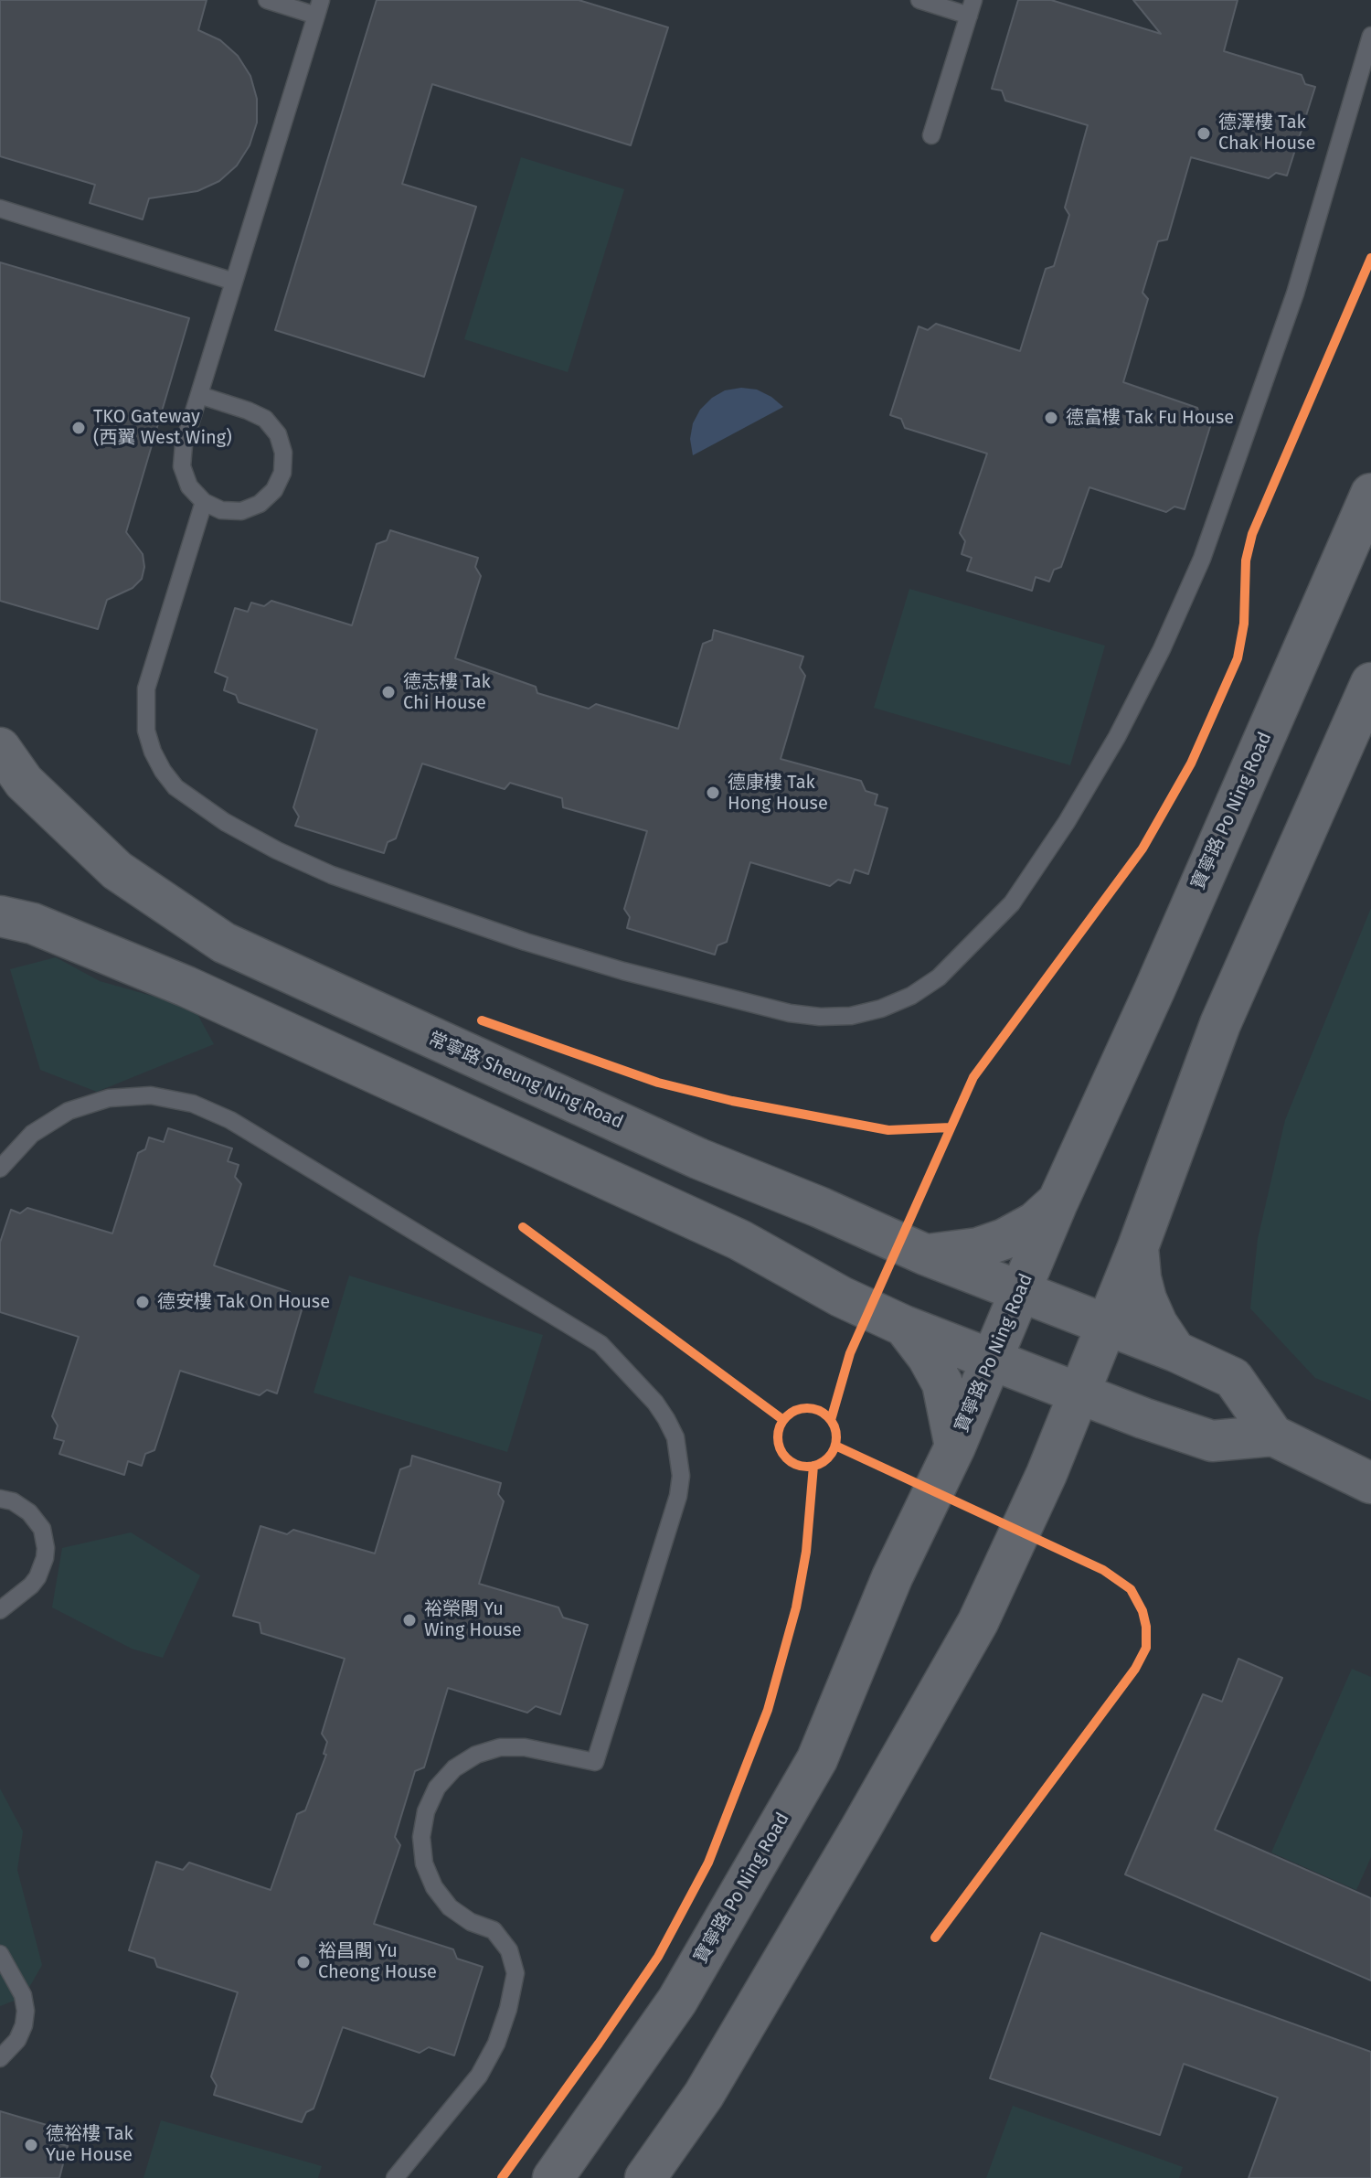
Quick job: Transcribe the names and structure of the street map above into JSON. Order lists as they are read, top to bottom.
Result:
{
  "streets": {
    "main road": ["寶寧路 Po Ning Road", "常寧路 Sheung Ning Road"]
  },
  "crossings": [
    ["寶寧路 Po Ning Road", "常寧路 Sheung Ning Road"]
  ],
  "places": [
    "德澤樓 Tak Chak House",
    "德富樓 Tak Fu House",
    "TKO Gateway (西翼 West Wing)",
    "德志樓 Tak Chi House",
    "德康樓 Tak Hong House",
    "德安樓 Tak On House",
    "裕榮閣 Yu Wing House",
    "裕昌閣 Yu Cheong House",
    "德裕樓 Tak Yue House"
  ]
}
